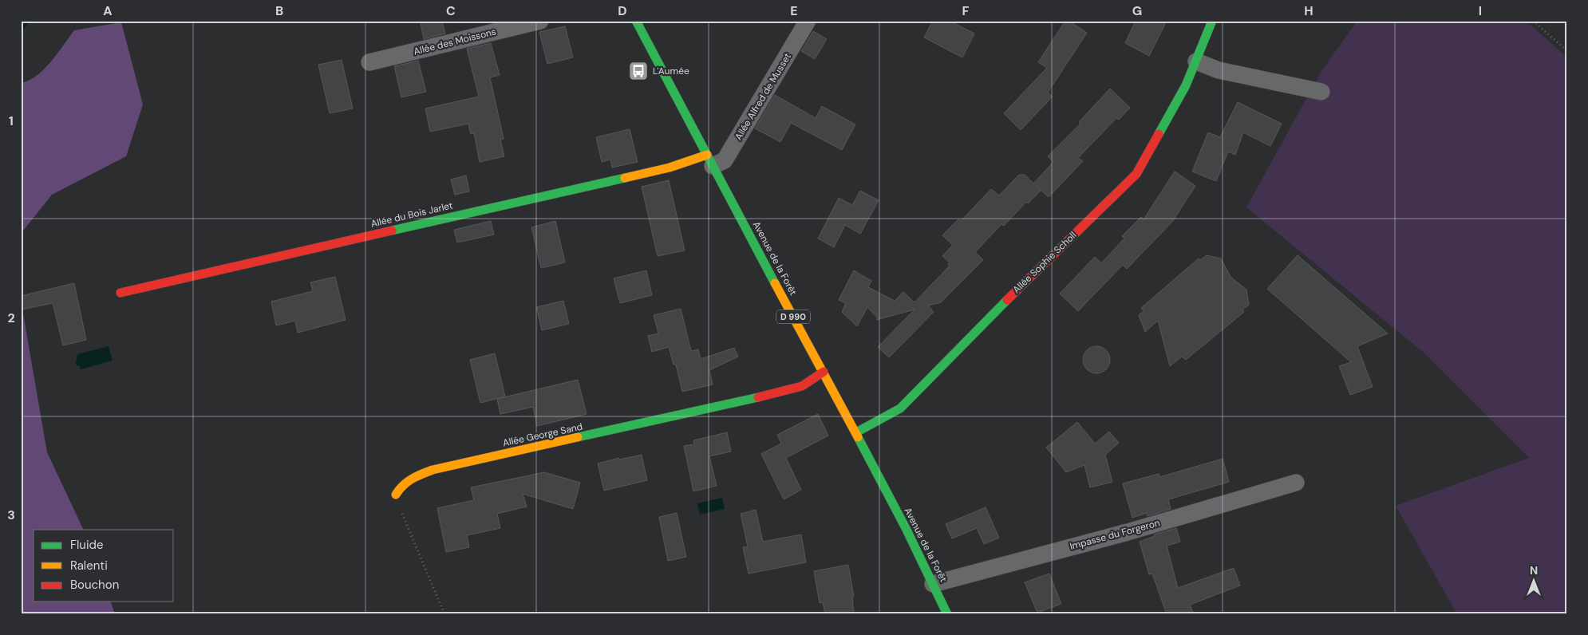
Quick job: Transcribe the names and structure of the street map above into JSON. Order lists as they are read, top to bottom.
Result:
{
  "streets": {
    "street": [
      "Allée des Moissons",
      "Allée Alfred de Musset",
      "Allée du Bois Jarlet",
      "Avenue de la Forêt",
      "Allée Sophie Scholl",
      "D 990",
      "Allée George Sand",
      "Impasse du Forgeron"
    ]
  },
  "crossings": [
    ["Allée Alfred de Musset", "Allée du Bois Jarlet"],
    ["Allée Alfred de Musset", "Avenue de la Forêt"],
    ["Allée du Bois Jarlet", "Avenue de la Forêt"],
    ["Avenue de la Forêt", "Allée Sophie Scholl"],
    ["Avenue de la Forêt", "Allée George Sand"],
    ["Avenue de la Forêt", "Impasse du Forgeron"]
  ],
  "places": {
    "bus stop": ["L'Aumée"]
  },
  "legend": ["Fluide", "Ralenti", "Bouchon"],
  "north": "top",
  "grid": {
    "columns": [
      "A",
      "B",
      "C",
      "D",
      "E",
      "F",
      "G",
      "H",
      "I"
    ],
    "rows": ["1", "2", "3"]
  }
}
